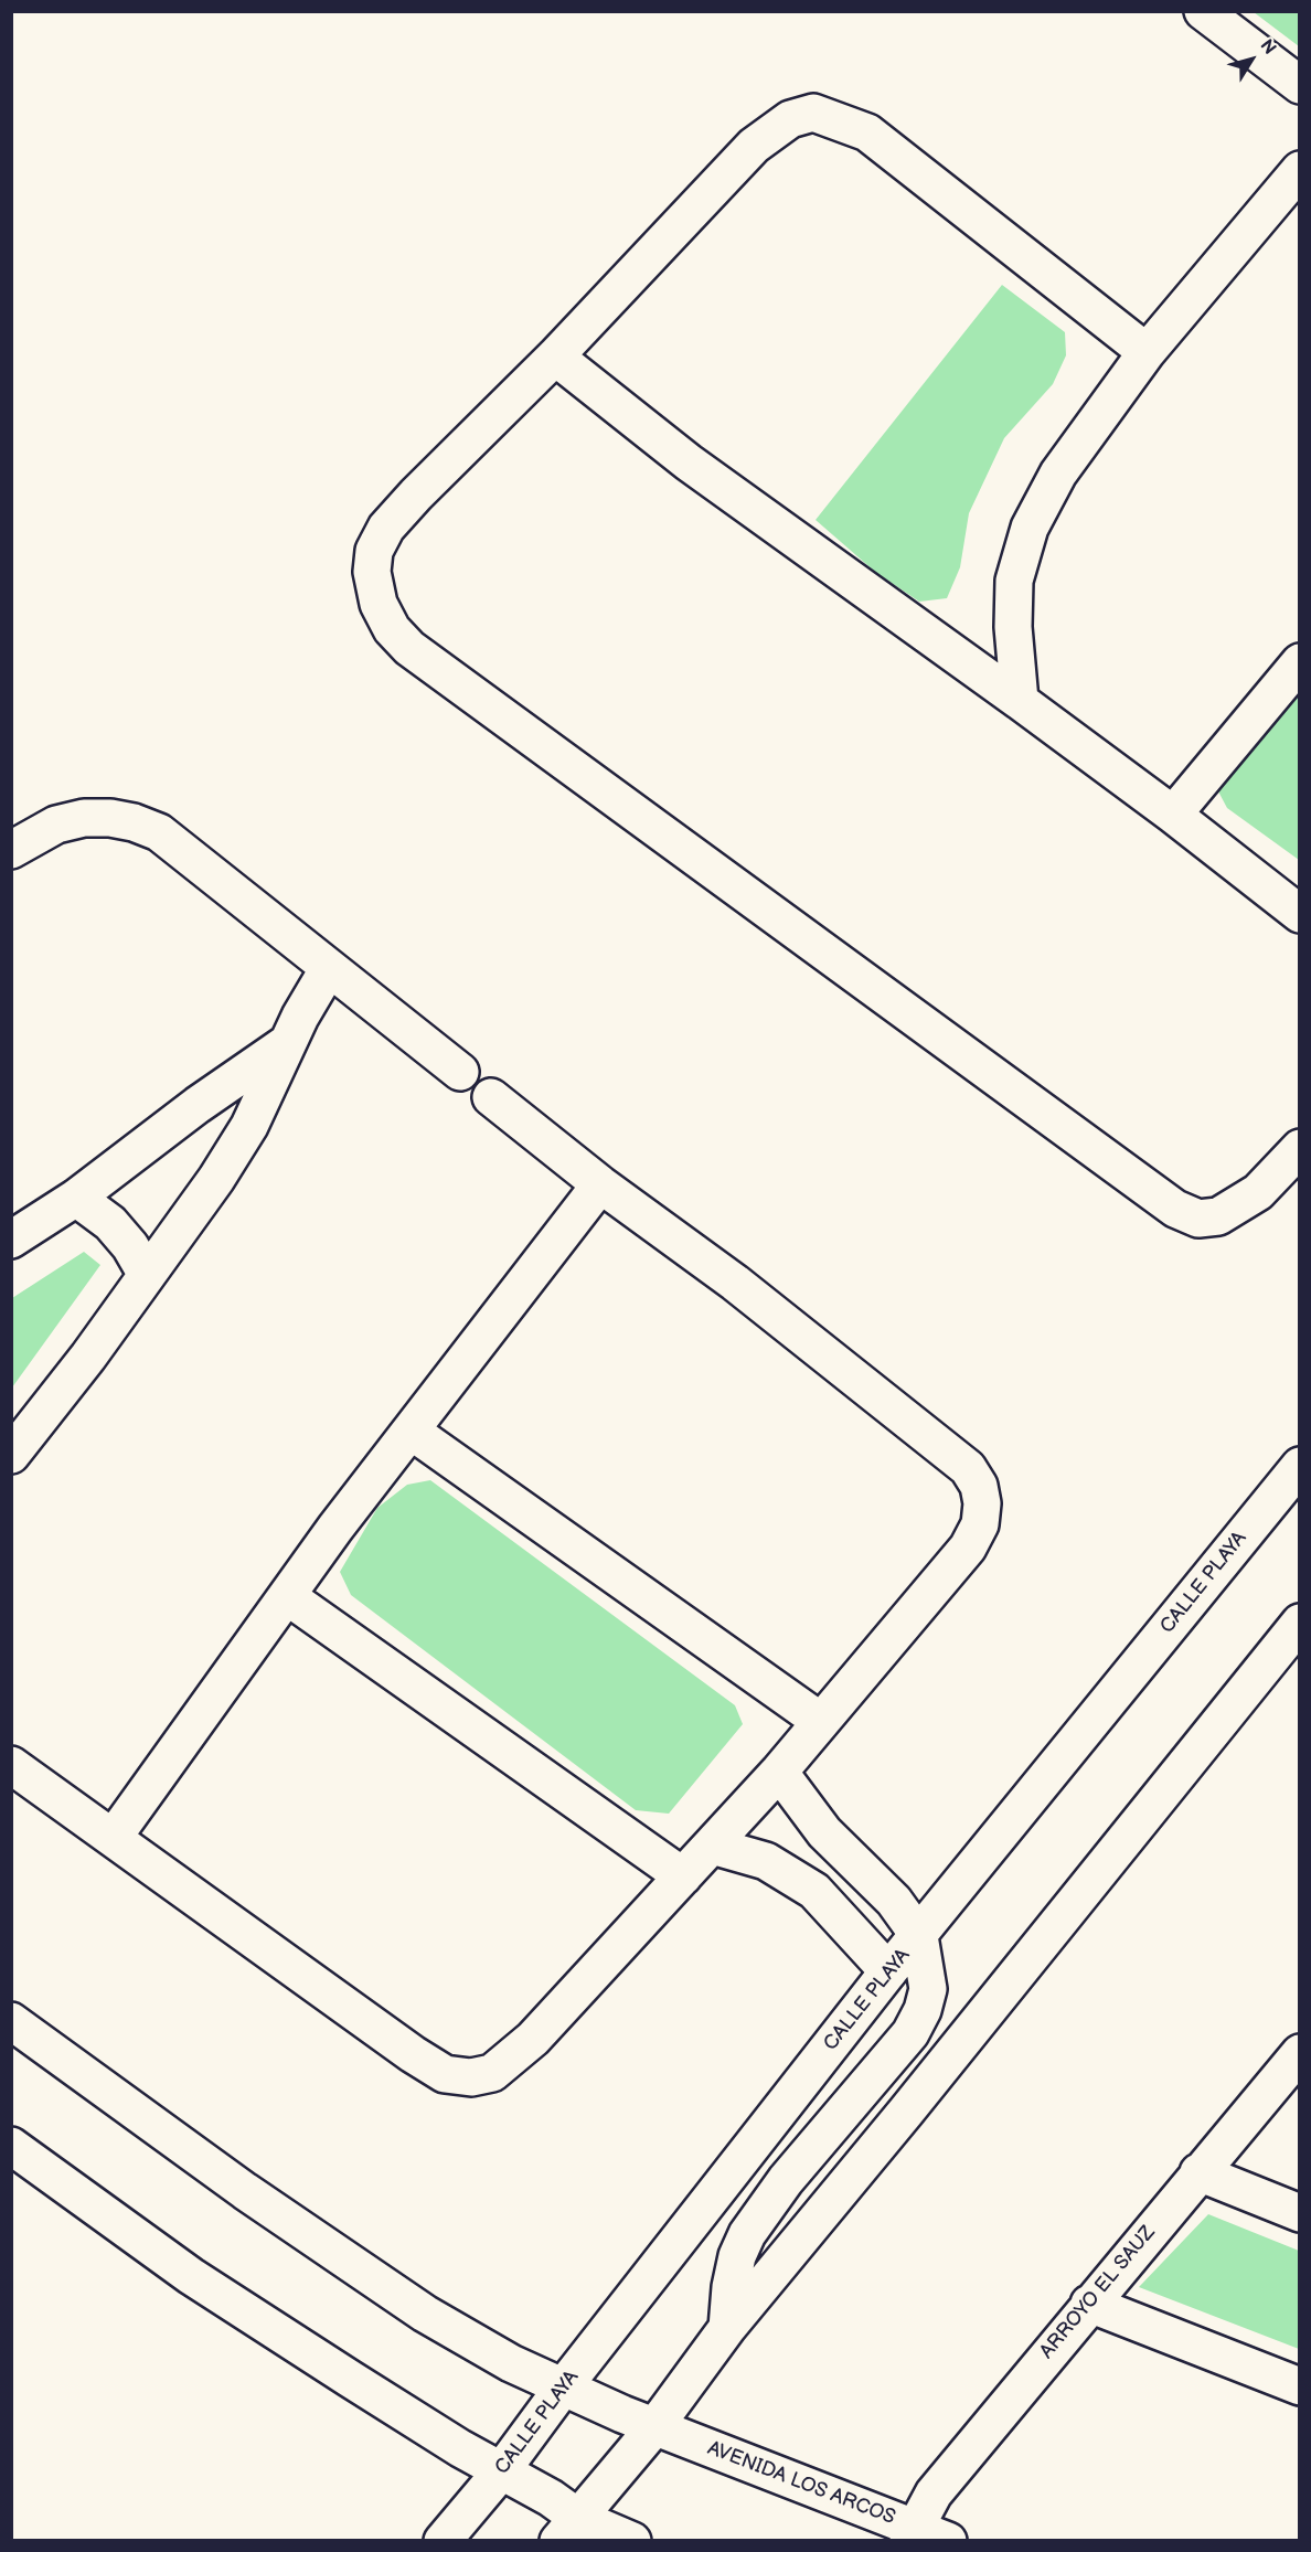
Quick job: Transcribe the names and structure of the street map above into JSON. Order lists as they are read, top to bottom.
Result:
{
  "streets": {
    "street": ["CALLE PLAYA", "ARROYO EL SAUZ", "AVENIDA LOS ARCOS"]
  },
  "crossings": [
    ["CALLE PLAYA", "AVENIDA LOS ARCOS"],
    ["ARROYO EL SAUZ", "AVENIDA LOS ARCOS"]
  ],
  "north": "top right"
}
